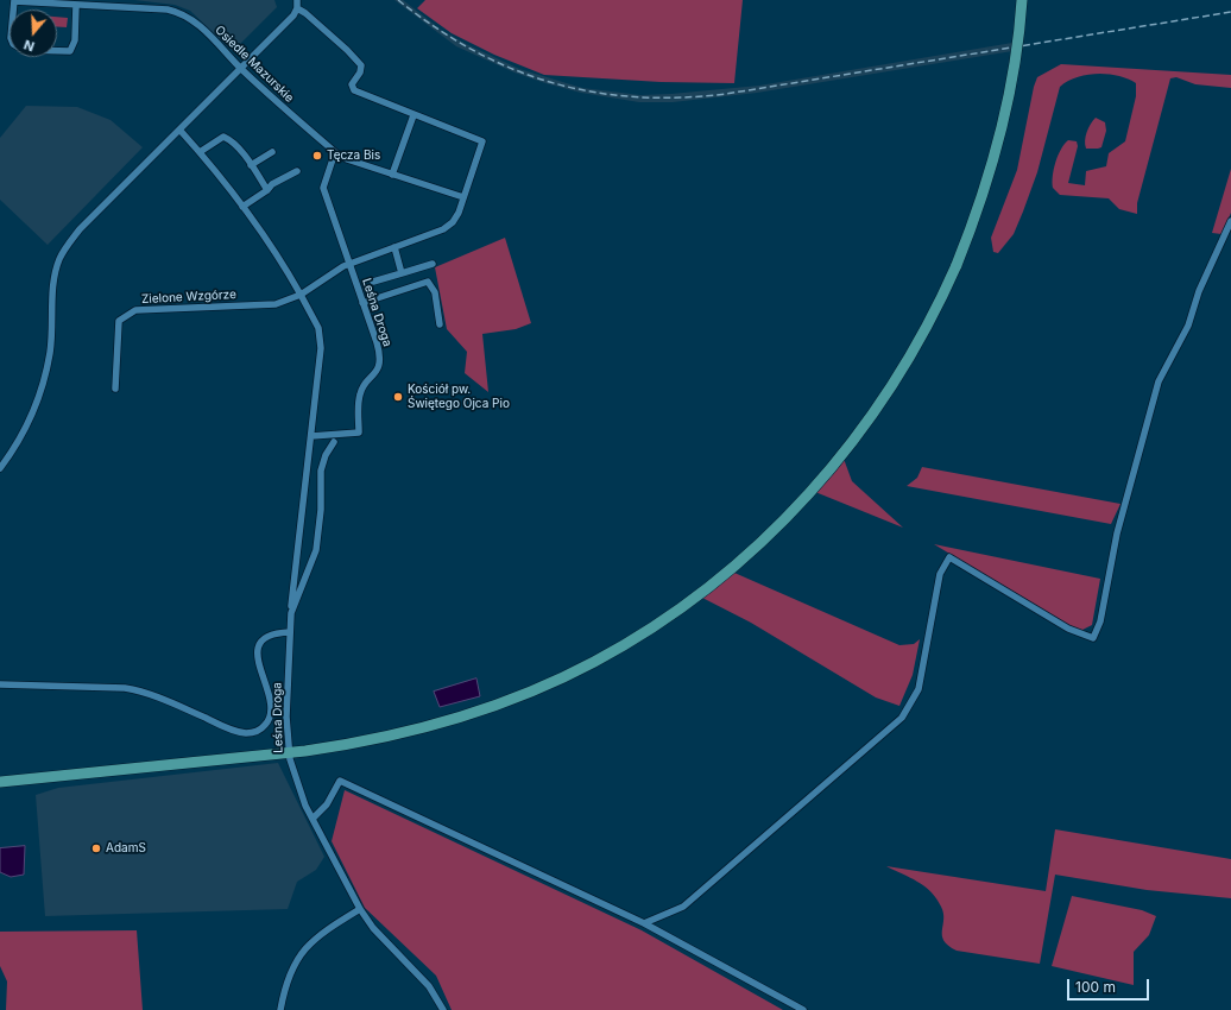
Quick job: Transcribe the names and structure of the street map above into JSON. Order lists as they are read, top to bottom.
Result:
{
  "streets": {
    "street": ["Osiedle Mazurskie", "Zielone Wzgórze", "Leśna Droga"]
  },
  "crossings": [
    ["Osiedle Mazurskie", "Leśna Droga"]
  ],
  "places": ["Tęcza Bis", "Kościół pw. Świętego Ojca Pio", "AdamS"],
  "scale_bar": "100 m",
  "north": "bottom"
}
